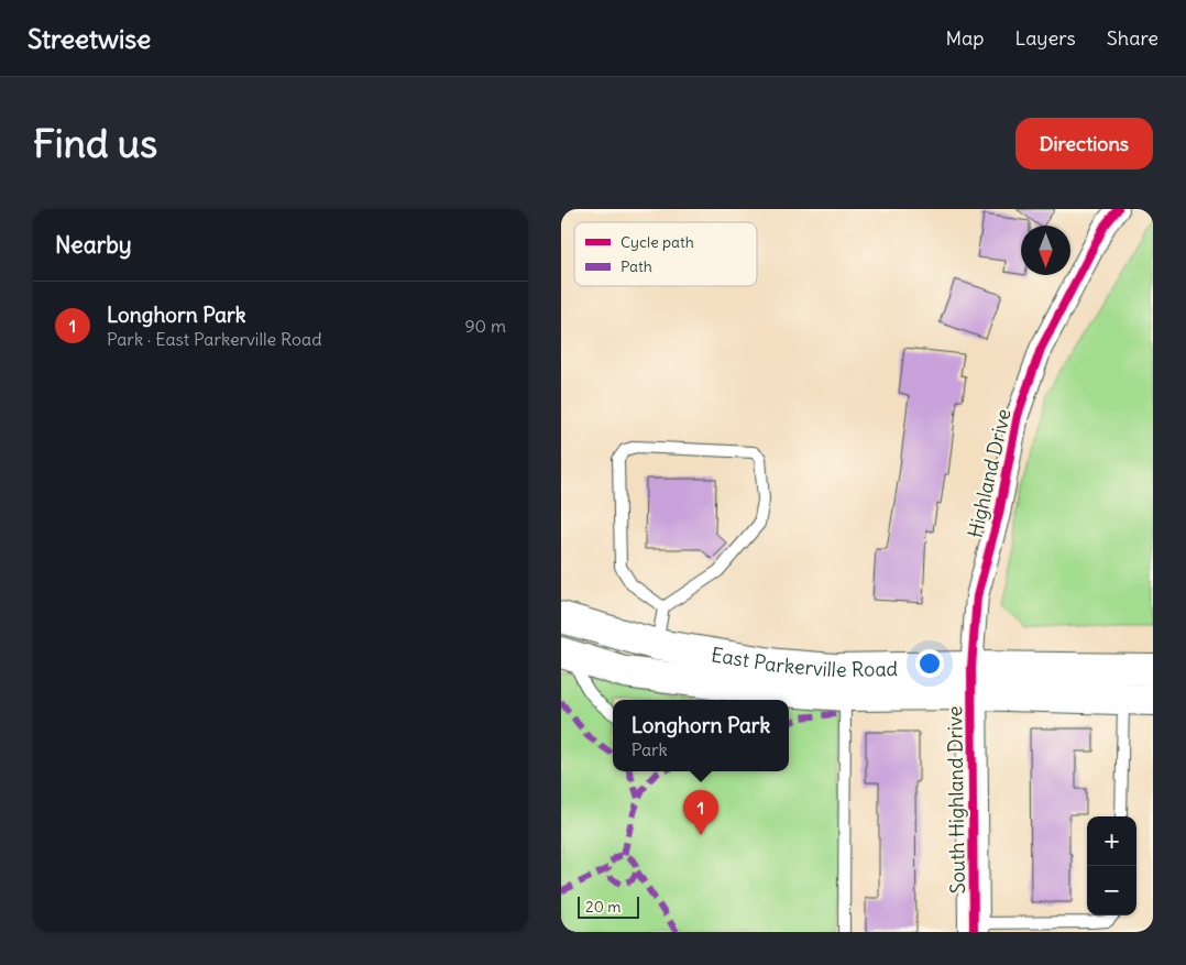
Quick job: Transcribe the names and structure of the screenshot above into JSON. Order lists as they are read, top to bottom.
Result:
{
  "streets": {
    "main road": ["East Parkerville Road", "South Highland Drive"],
    "street": ["Highland Drive"]
  },
  "crossings": [
    ["Highland Drive", "East Parkerville Road"],
    ["Highland Drive", "South Highland Drive"],
    ["East Parkerville Road", "South Highland Drive"]
  ],
  "legend": ["Cycle path", "Path"],
  "scale_bar": "20 m",
  "north": "bottom",
  "page": {
    "header": "Streetwise",
    "nav": ["Map", "Layers", "Share"],
    "buttons": "Directions",
    "title": "Find us",
    "heading": "Nearby",
    "list": [
      {
        "mark": "1",
        "name": "Longhorn Park",
        "note": "Park · East Parkerville Road",
        "value": "90 m"
      }
    ],
    "popup": ["Longhorn Park", "Park"],
    "pins": "1",
    "map_buttons": ["+", "−"],
    "scale": "20 m"
  }
}
